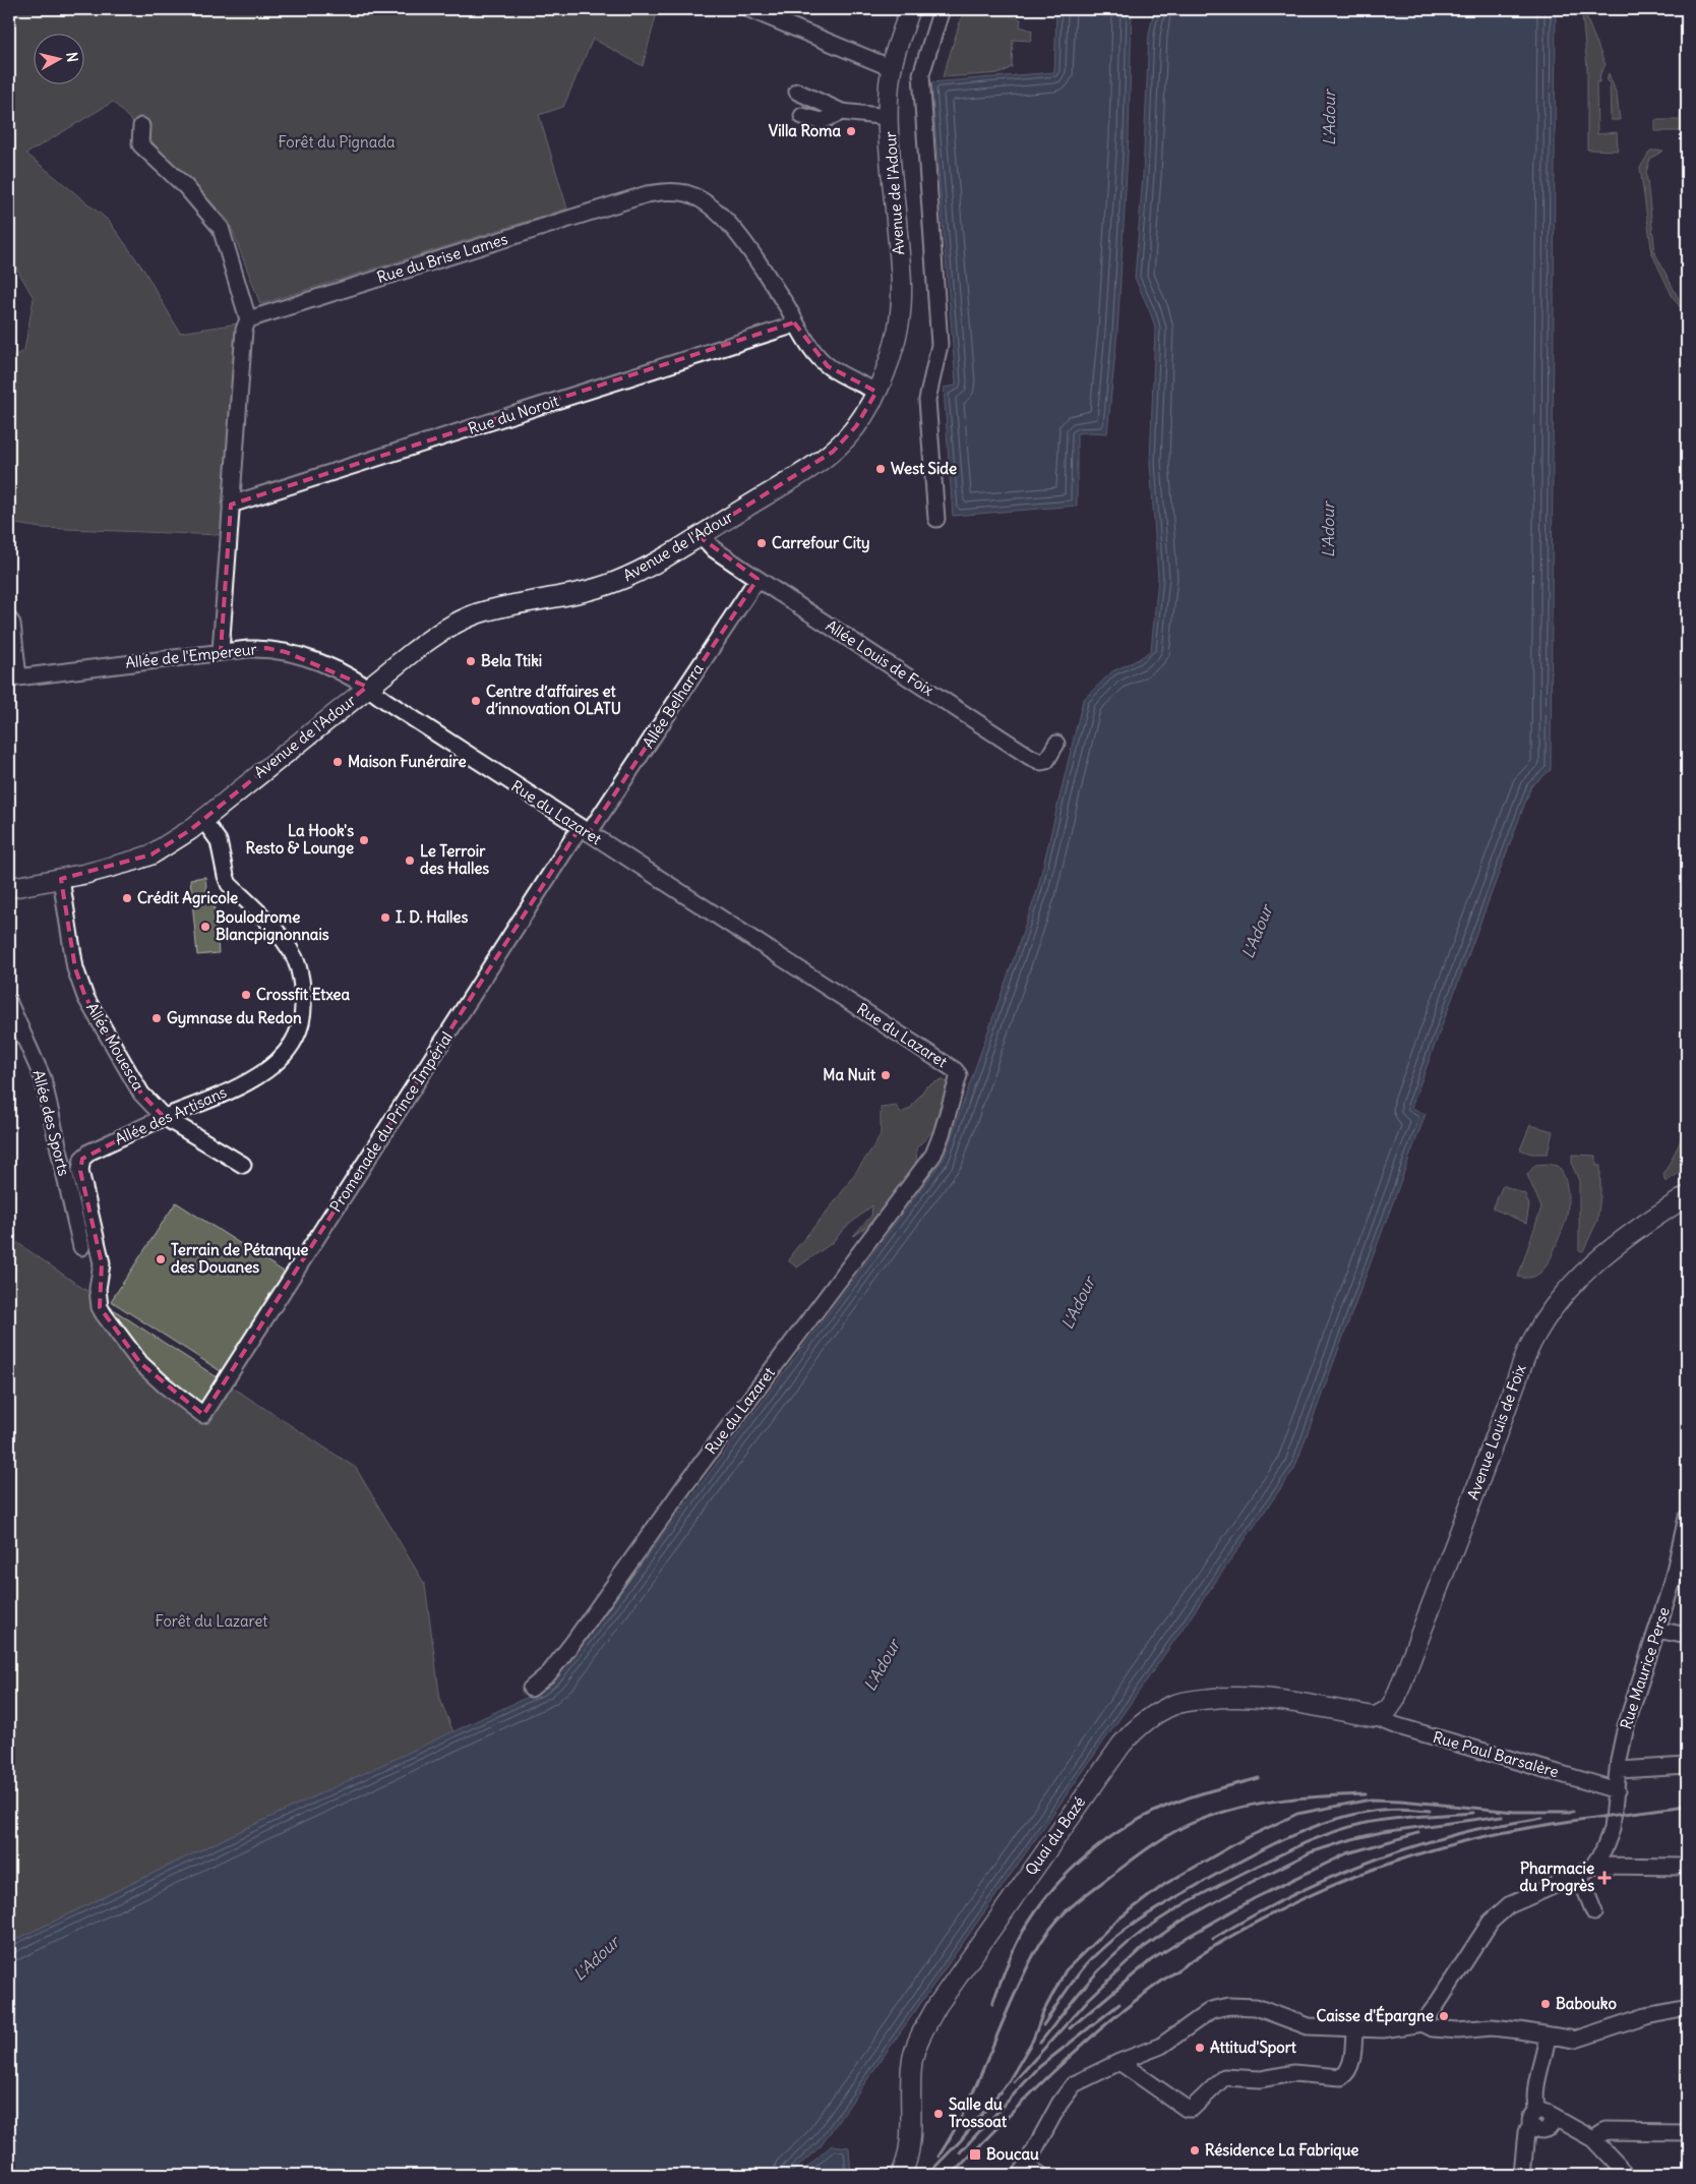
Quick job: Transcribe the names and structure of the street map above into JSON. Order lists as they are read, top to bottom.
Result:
{
  "streets": {
    "main road": ["Avenue de l'Adour", "Avenue Louis de Foix", "Quai du Bazé"],
    "street": [
      "Rue du Brise Lames",
      "Rue du Noroit",
      "Allée de l'Empereur",
      "Allée Louis de Foix",
      "Allée Belharra",
      "Rue du Lazaret",
      "Allée Mouesca",
      "Allée des Artisans",
      "Promenade du Prince Impérial",
      "Allée des Sports",
      "Rue Maurice Perse",
      "Rue Paul Barsalère"
    ]
  },
  "crossings": [
    ["Avenue de l'Adour", "Rue du Brise Lames"],
    ["Avenue de l'Adour", "Allée de l'Empereur"],
    ["Avenue de l'Adour", "Allée Louis de Foix"],
    ["Avenue de l'Adour", "Rue du Lazaret"],
    ["Avenue de l'Adour", "Allée Mouesca"],
    ["Avenue de l'Adour", "Allée des Artisans"],
    ["Rue du Brise Lames", "Rue du Noroit"],
    ["Allée de l'Empereur", "Rue du Lazaret"],
    ["Allée Louis de Foix", "Allée Belharra"],
    ["Allée Belharra", "Rue du Lazaret"],
    ["Allée Belharra", "Promenade du Prince Impérial"],
    ["Rue du Lazaret", "Promenade du Prince Impérial"],
    ["Allée Mouesca", "Allée des Artisans"],
    ["Allée des Artisans", "Promenade du Prince Impérial"],
    ["Avenue Louis de Foix", "Rue Paul Barsalère"],
    ["Avenue Louis de Foix", "Quai du Bazé"],
    ["Rue Maurice Perse", "Rue Paul Barsalère"],
    ["Rue Paul Barsalère", "Quai du Bazé"]
  ],
  "water": ["L'Adour"],
  "parks": ["Forêt du Pignada", "Forêt du Lazaret"],
  "places": {
    "other": [
      "Villa Roma",
      "West Side",
      "Carrefour City",
      "Bela Ttiki",
      "Centre d’affaires et d’innovation OLATU",
      "Maison Funéraire",
      "La Hook's Resto & Lounge",
      "Le Terroir des Halles",
      "Crédit Agricole",
      "I. D. Halles",
      "Boulodrome Blancpignonnais",
      "Crossfit Etxea",
      "Gymnase du Redon",
      "Ma Nuit",
      "Terrain de Pétanque des Douanes",
      "Babouko",
      "Caisse d'Épargne",
      "Attitud'Sport",
      "Salle du Trossoat",
      "Résidence La Fabrique"
    ],
    "health": ["Pharmacie du Progrès"],
    "transit": ["Boucau"]
  },
  "north": "right"
}
